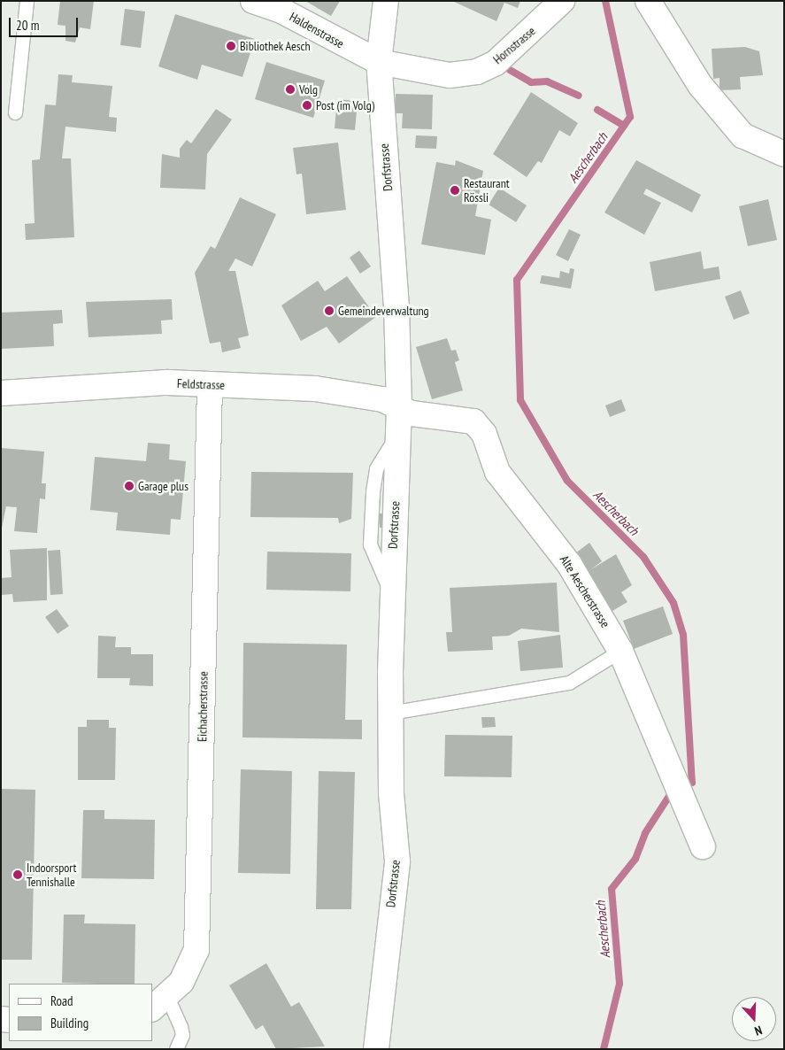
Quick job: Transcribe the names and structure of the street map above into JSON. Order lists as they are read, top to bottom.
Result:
{
  "streets": {
    "street": [
      "Haldenstrasse",
      "Hornstrasse",
      "Dorfstrasse",
      "Feldstrasse",
      "Alte Aescherstrasse",
      "Eichacherstrasse"
    ]
  },
  "crossings": [
    ["Haldenstrasse", "Hornstrasse"],
    ["Haldenstrasse", "Dorfstrasse"],
    ["Hornstrasse", "Dorfstrasse"],
    ["Dorfstrasse", "Feldstrasse"],
    ["Dorfstrasse", "Alte Aescherstrasse"],
    ["Feldstrasse", "Alte Aescherstrasse"],
    ["Feldstrasse", "Eichacherstrasse"]
  ],
  "water": ["Aescherbach"],
  "places": [
    "Bibliothek Aesch",
    "Volg",
    "Post (im Volg)",
    "Restaurant Rössli",
    "Gemeindeverwaltung",
    "Garage plus",
    "Indoorsport Tennishalle"
  ],
  "legend": ["Road", "Building"],
  "scale_bar": "20 m",
  "north": "bottom"
}
